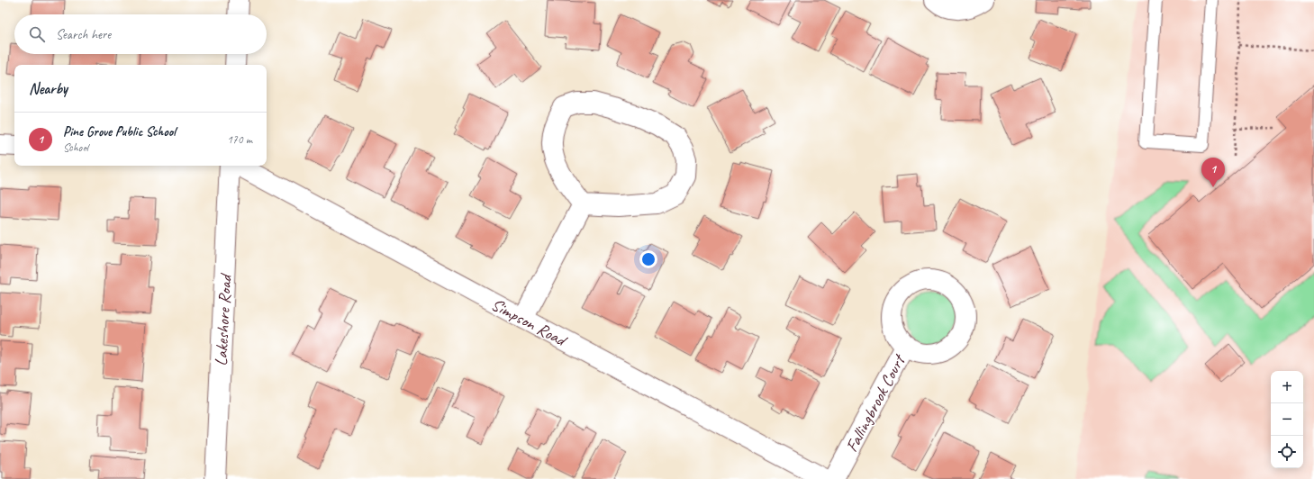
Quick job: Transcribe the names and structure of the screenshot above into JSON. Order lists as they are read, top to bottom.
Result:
{
  "streets": {
    "street": ["Lakeshore Road", "Simpson Road", "Fallingbrook Court"]
  },
  "page": {
    "search": "Search here",
    "heading": "Nearby",
    "list": [
      {
        "mark": "1",
        "name": "Pine Grove Public School",
        "note": "School",
        "value": "170 m"
      }
    ],
    "pins": "1",
    "map_buttons": ["+", "−"]
  }
}
